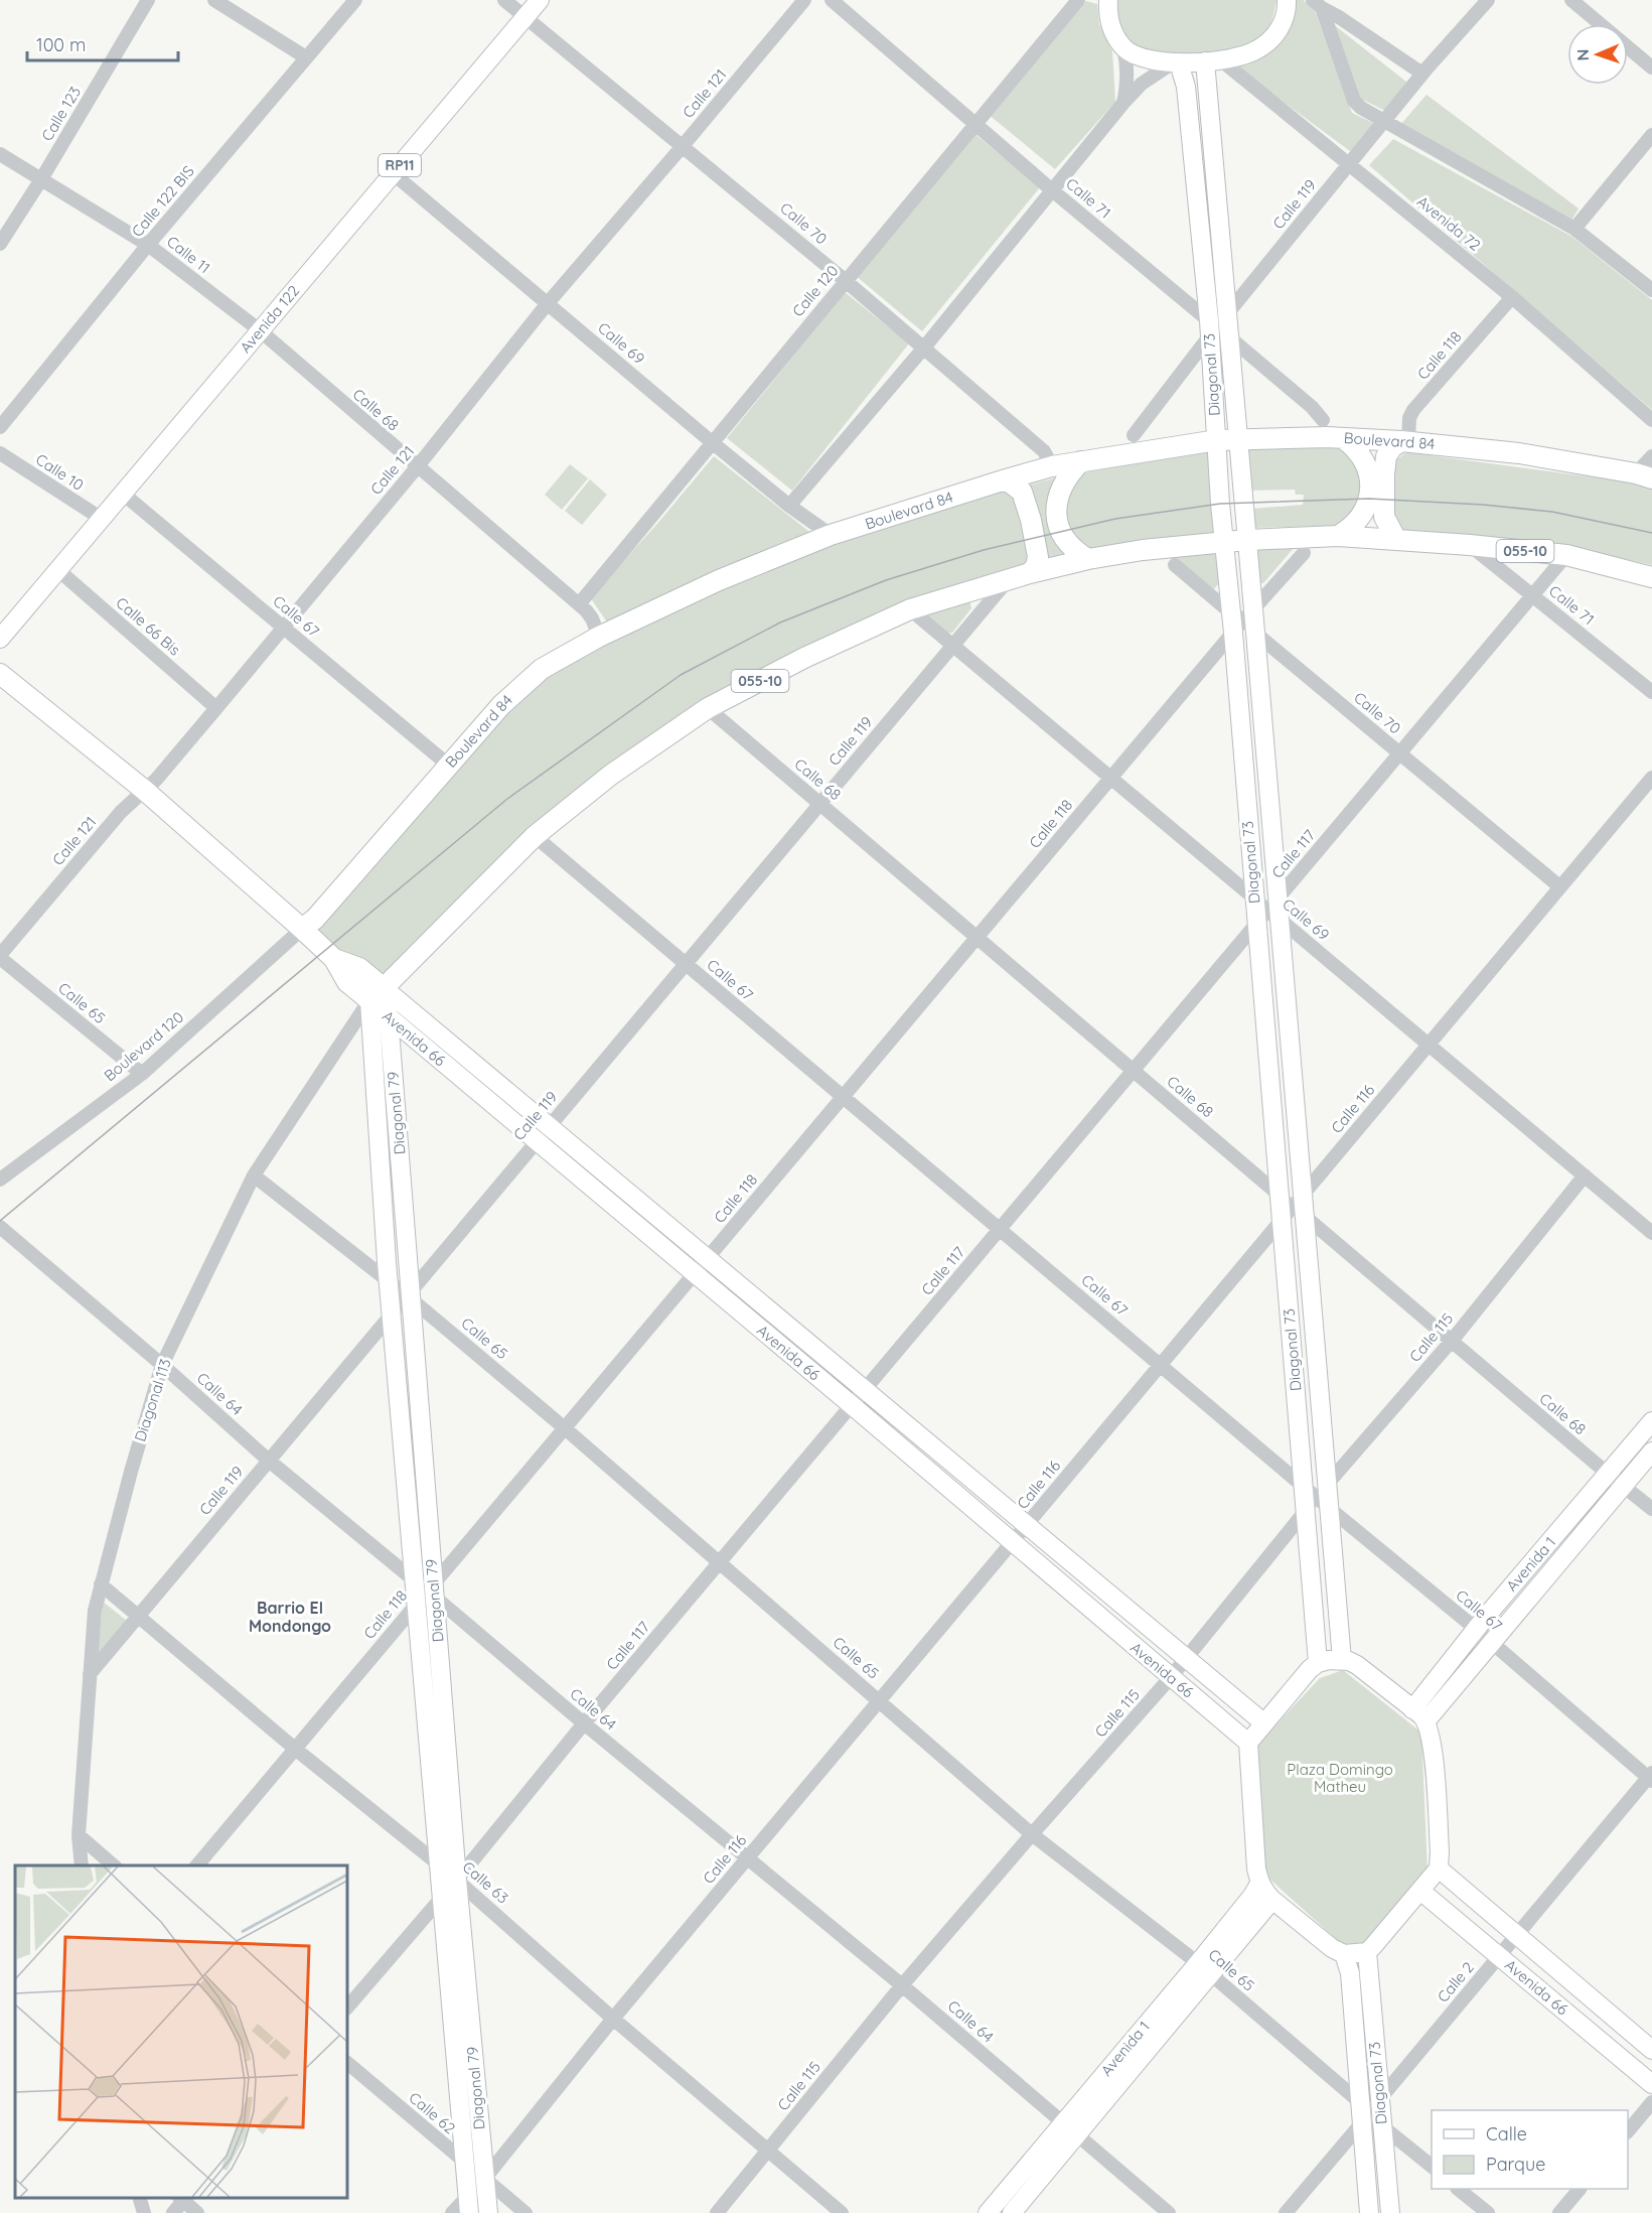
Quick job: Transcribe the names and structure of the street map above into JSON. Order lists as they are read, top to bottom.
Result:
{
  "streets": {
    "highway": ["Boulevard 84", "055-10", "Avenida 66"],
    "main road": [
      "RP11",
      "Avenida 122",
      "Diagonal 73",
      "Diagonal 79",
      "Avenida 1"
    ],
    "street": [
      "Calle 121",
      "Calle 123",
      "Calle 71",
      "Calle 122 BIS",
      "Calle 119",
      "Calle 70",
      "Avenida 72",
      "Calle 11",
      "Calle 120",
      "Calle 69",
      "Calle 118",
      "Calle 68",
      "Calle 10",
      "Calle 67",
      "Calle 66 Bis",
      "Calle 117",
      "Calle 65",
      "Boulevard 120",
      "Calle 116",
      "Calle 115",
      "Calle 64",
      "Diagonal 113",
      "Calle 63",
      "Calle 2",
      "Calle 62"
    ]
  },
  "crossings": [
    ["Calle 121", "Calle 70"],
    ["Calle 121", "Calle 69"],
    ["Calle 121", "Calle 68"],
    ["Calle 121", "Calle 67"],
    ["Calle 121", "Calle 66 Bis"],
    ["Calle 121", "Calle 65"],
    ["Calle 121", "Avenida 66"],
    ["Calle 123", "Calle 11"],
    ["Calle 71", "Calle 119"],
    ["Calle 71", "Calle 120"],
    ["Calle 71", "Diagonal 73"],
    ["Calle 71", "055-10"],
    ["Calle 71", "Calle 117"],
    ["Calle 122 BIS", "Calle 11"],
    ["Calle 119", "Avenida 72"],
    ["Calle 119", "Calle 69"],
    ["Calle 119", "Diagonal 73"],
    ["Calle 119", "Calle 68"],
    ["Calle 119", "055-10"],
    ["Calle 119", "Calle 67"],
    ["Calle 119", "Calle 65"],
    ["Calle 119", "Avenida 66"],
    ["Calle 119", "Diagonal 79"],
    ["Calle 119", "Calle 64"],
    ["Calle 119", "Diagonal 113"],
    ["Calle 119", "Calle 63"],
    ["Calle 70", "Calle 120"],
    ["Calle 70", "Avenida 122"],
    ["Calle 70", "Calle 118"],
    ["Calle 70", "Diagonal 73"],
    ["Calle 70", "Boulevard 84"],
    ["Calle 70", "Calle 117"],
    ["Calle 70", "Calle 116"],
    ["Avenida 72", "Calle 118"],
    ["Avenida 72", "Diagonal 73"],
    ["Calle 11", "Avenida 122"],
    ["Calle 11", "Calle 68"],
    ["Calle 120", "Calle 69"],
    ["Calle 120", "Calle 68"],
    ["Avenida 122", "Calle 69"],
    ["Avenida 122", "Calle 68"],
    ["Avenida 122", "Calle 10"],
    ["Avenida 122", "Calle 67"],
    ["Avenida 122", "Calle 66 Bis"],
    ["Calle 69", "Calle 118"],
    ["Calle 69", "Diagonal 73"],
    ["Calle 69", "Boulevard 84"],
    ["Calle 69", "055-10"],
    ["Calle 69", "Calle 117"],
    ["Calle 69", "Calle 116"],
    ["Calle 69", "Calle 115"],
    ["Calle 118", "Diagonal 73"],
    ["Calle 118", "Calle 68"],
    ["Calle 118", "Boulevard 84"],
    ["Calle 118", "Calle 67"],
    ["Calle 118", "Calle 65"],
    ["Calle 118", "Avenida 66"],
    ["Calle 118", "Diagonal 79"],
    ["Calle 118", "Calle 64"],
    ["Calle 118", "Calle 63"],
    ["Diagonal 73", "Calle 68"],
    ["Diagonal 73", "Boulevard 84"],
    ["Diagonal 73", "055-10"],
    ["Diagonal 73", "Calle 67"],
    ["Diagonal 73", "Calle 117"],
    ["Diagonal 73", "Calle 65"],
    ["Diagonal 73", "Calle 116"],
    ["Diagonal 73", "Calle 115"],
    ["Diagonal 73", "Calle 2"],
    ["Calle 68", "Boulevard 84"],
    ["Calle 68", "055-10"],
    ["Calle 68", "Calle 117"],
    ["Calle 68", "Calle 116"],
    ["Calle 68", "Calle 115"],
    ["Calle 68", "Avenida 1"],
    ["Boulevard 84", "Calle 67"],
    ["Boulevard 84", "Avenida 66"],
    ["Boulevard 84", "Boulevard 120"],
    ["055-10", "Calle 67"],
    ["055-10", "Calle 117"],
    ["055-10", "Avenida 66"],
    ["055-10", "Diagonal 79"],
    ["055-10", "Diagonal 113"],
    ["Calle 67", "Calle 117"],
    ["Calle 67", "Calle 116"],
    ["Calle 67", "Calle 115"],
    ["Calle 67", "Avenida 1"],
    ["Calle 67", "Calle 2"],
    ["Calle 117", "Calle 65"],
    ["Calle 117", "Avenida 66"],
    ["Calle 117", "Diagonal 79"],
    ["Calle 117", "Calle 64"],
    ["Calle 117", "Calle 63"],
    ["Calle 65", "Boulevard 120"],
    ["Calle 65", "Calle 116"],
    ["Calle 65", "Diagonal 79"],
    ["Calle 65", "Calle 115"],
    ["Calle 65", "Diagonal 113"],
    ["Calle 65", "Avenida 1"],
    ["Calle 65", "Calle 2"],
    ["Avenida 66", "Boulevard 120"],
    ["Avenida 66", "Calle 116"],
    ["Avenida 66", "Diagonal 79"],
    ["Avenida 66", "Calle 115"],
    ["Avenida 66", "Diagonal 113"],
    ["Avenida 66", "Calle 2"],
    ["Calle 116", "Diagonal 79"],
    ["Calle 116", "Calle 64"],
    ["Calle 116", "Calle 63"],
    ["Calle 116", "Calle 62"],
    ["Diagonal 79", "Calle 64"],
    ["Diagonal 79", "Diagonal 113"],
    ["Diagonal 79", "Calle 63"],
    ["Diagonal 79", "Calle 62"],
    ["Calle 115", "Calle 64"],
    ["Calle 115", "Calle 63"],
    ["Calle 64", "Diagonal 113"],
    ["Calle 64", "Avenida 1"],
    ["Diagonal 113", "Calle 63"]
  ],
  "districts": ["Barrio El Mondongo"],
  "parks": ["Plaza Domingo Matheu"],
  "legend": ["Calle", "Parque"],
  "scale_bar": "100 m",
  "north": "left"
}
